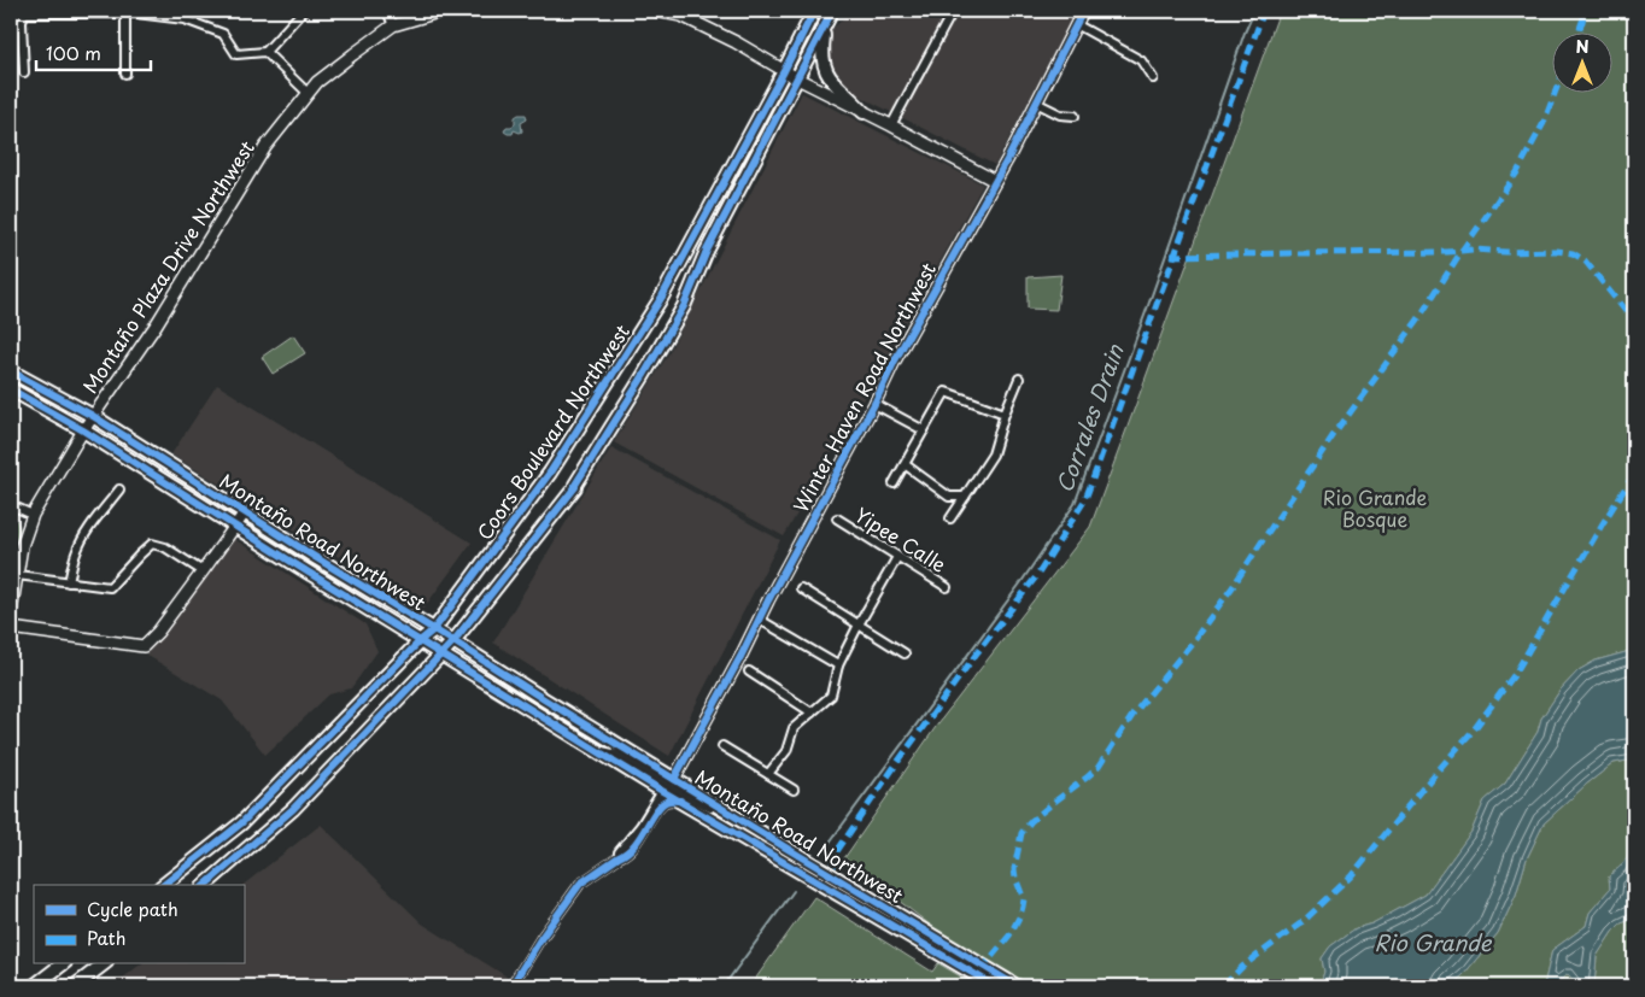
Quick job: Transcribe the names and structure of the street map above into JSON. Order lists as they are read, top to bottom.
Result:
{
  "streets": {
    "main road": ["Coors Boulevard Northwest", "Montaño Road Northwest"],
    "street": ["Montaño Plaza Drive Northwest", "Winter Haven Road Northwest", "Yipee Calle"]
  },
  "crossings": [
    ["Montaño Plaza Drive Northwest", "Montaño Road Northwest"],
    ["Winter Haven Road Northwest", "Montaño Road Northwest"],
    ["Coors Boulevard Northwest", "Montaño Road Northwest"]
  ],
  "water": ["Corrales Drain", "Rio Grande"],
  "parks": ["Rio Grande Bosque"],
  "legend": ["Cycle path", "Path"],
  "scale_bar": "100 m",
  "north": "top"
}
